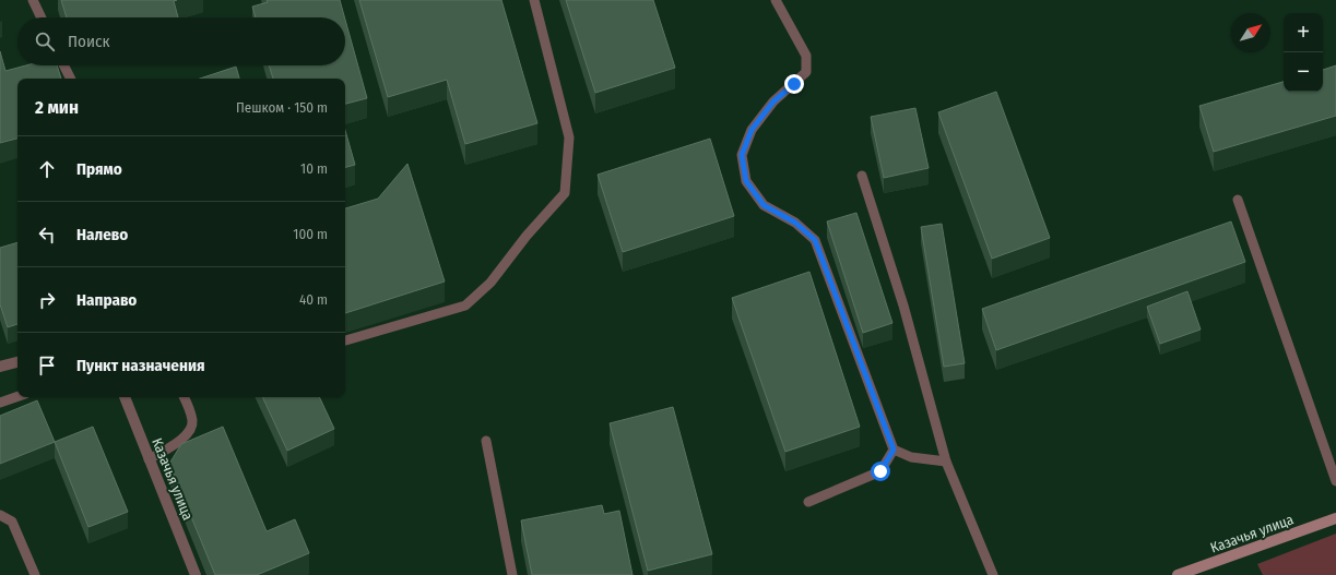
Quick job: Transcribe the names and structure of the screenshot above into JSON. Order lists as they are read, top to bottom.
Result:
{
  "streets": {
    "street": ["Казачья улица"]
  },
  "north": "top right",
  "page": {
    "map_buttons": ["+", "−"],
    "search": "Поиск",
    "heading": ["2 мин", "Пешком · 150 m"],
    "list": [
      ["Прямо", "10 m"],
      ["Налево", "100 m"],
      ["Направо", "40 m"],
      "Пункт назначения"
    ]
  }
}
